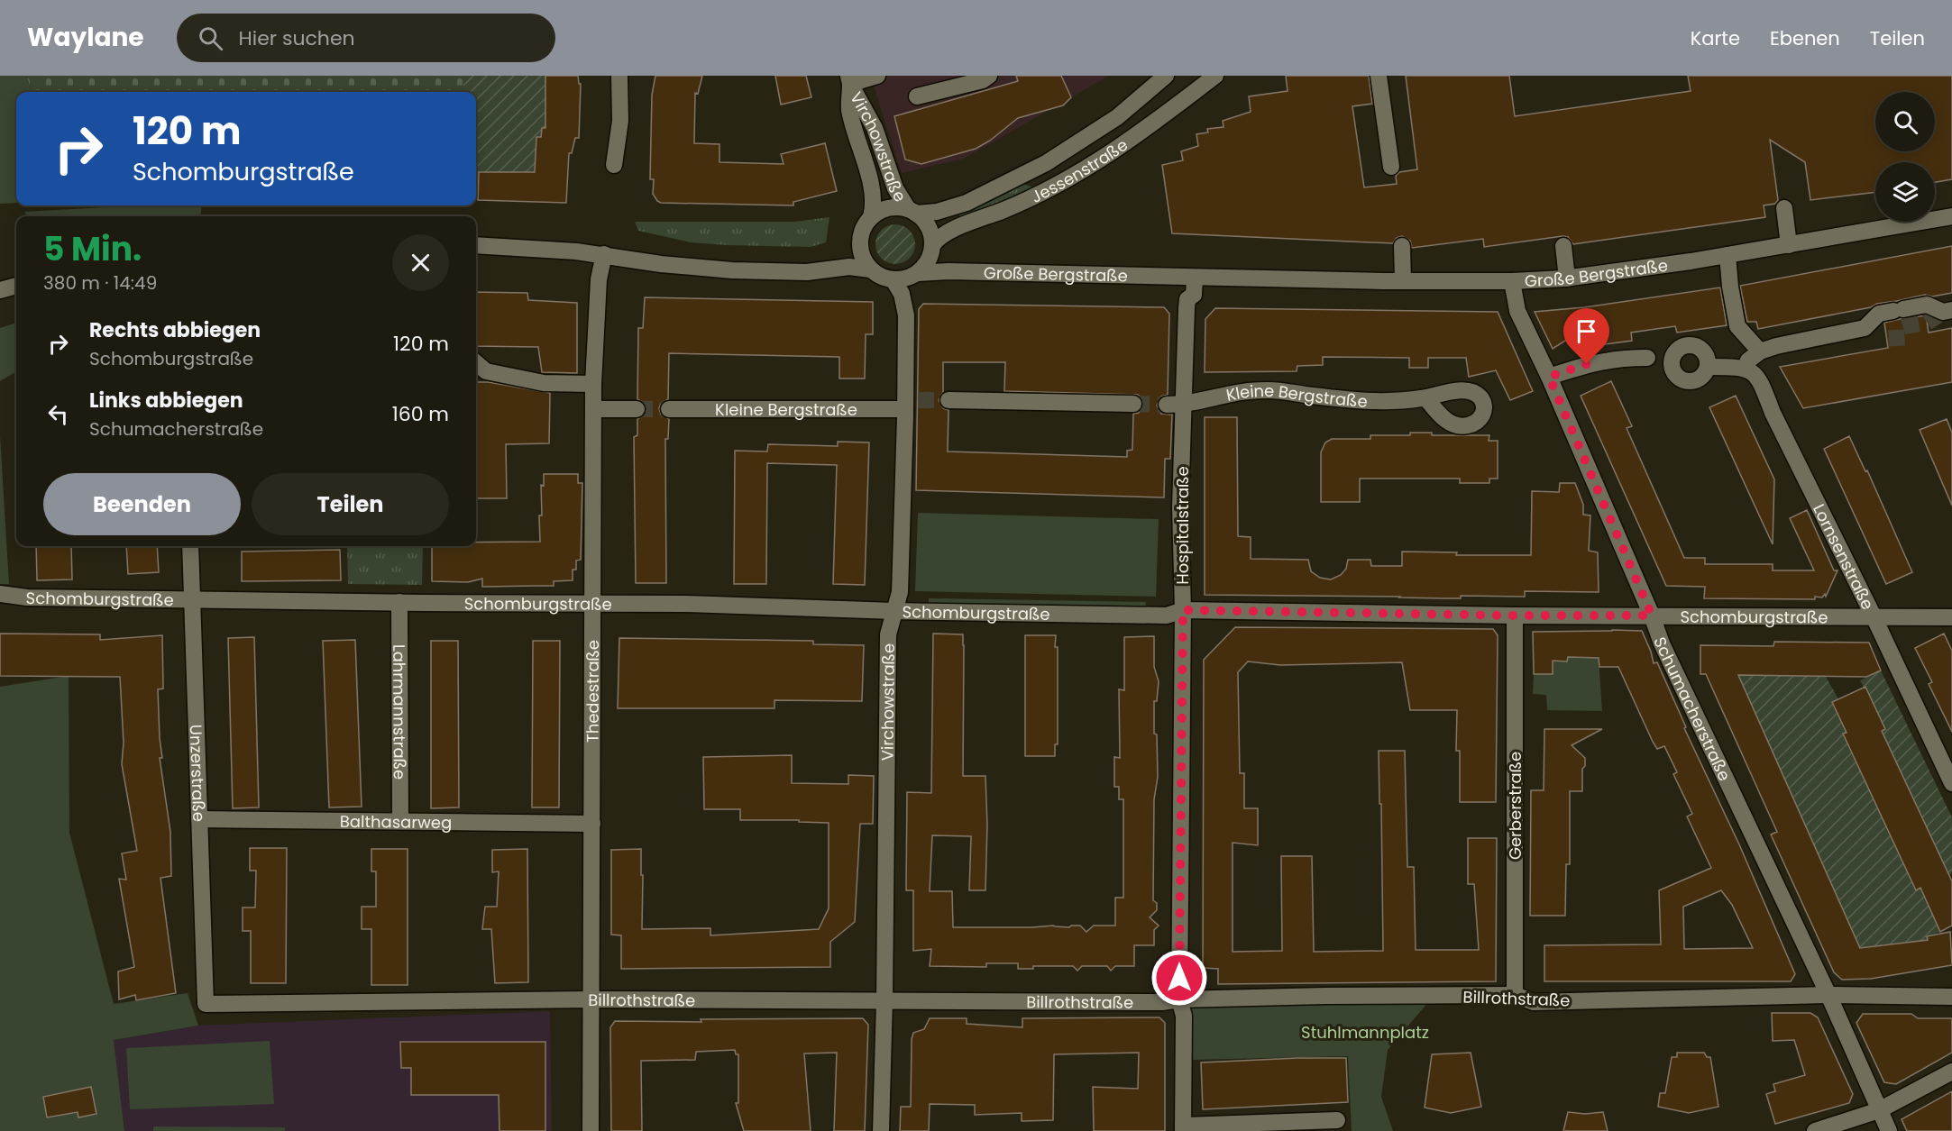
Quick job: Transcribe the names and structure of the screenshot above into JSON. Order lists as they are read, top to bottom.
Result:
{
  "streets": {
    "street": [
      "Virchowstraße",
      "Jessenstraße",
      "Große Bergstraße",
      "Kleine Bergstraße",
      "Hospitalstraße",
      "Lornsenstraße",
      "Schomburgstraße",
      "Thedestraße",
      "Schumacherstraße",
      "Lahrmannstraße",
      "Unzerstraße",
      "Gerberstraße",
      "Balthasarweg",
      "Billrothstraße"
    ]
  },
  "crossings": [
    ["Virchowstraße", "Jessenstraße"],
    ["Virchowstraße", "Große Bergstraße"],
    ["Virchowstraße", "Kleine Bergstraße"],
    ["Virchowstraße", "Schomburgstraße"],
    ["Virchowstraße", "Billrothstraße"],
    ["Jessenstraße", "Große Bergstraße"],
    ["Große Bergstraße", "Hospitalstraße"],
    ["Große Bergstraße", "Schumacherstraße"],
    ["Kleine Bergstraße", "Hospitalstraße"],
    ["Hospitalstraße", "Schomburgstraße"],
    ["Hospitalstraße", "Billrothstraße"],
    ["Lornsenstraße", "Schomburgstraße"],
    ["Schomburgstraße", "Thedestraße"],
    ["Schomburgstraße", "Schumacherstraße"],
    ["Schomburgstraße", "Lahrmannstraße"],
    ["Schomburgstraße", "Unzerstraße"],
    ["Schomburgstraße", "Gerberstraße"],
    ["Thedestraße", "Balthasarweg"],
    ["Thedestraße", "Billrothstraße"],
    ["Schumacherstraße", "Billrothstraße"],
    ["Lahrmannstraße", "Balthasarweg"],
    ["Unzerstraße", "Balthasarweg"],
    ["Unzerstraße", "Billrothstraße"],
    ["Gerberstraße", "Billrothstraße"]
  ],
  "parks": ["Stuhlmannplatz"],
  "page": {
    "header": "Waylane",
    "search": "Hier suchen",
    "nav": ["Karte", "Ebenen", "Teilen"],
    "turn": ["120 m", "Schomburgstraße"],
    "heading": ["5 Min.", "380 m · 14:49"],
    "list": [
      {
        "name": "Rechts abbiegen",
        "note": "Schomburgstraße",
        "value": "120 m"
      },
      {
        "name": "Links abbiegen",
        "note": "Schumacherstraße",
        "value": "160 m"
      }
    ],
    "buttons": ["Beenden", "Teilen"]
  }
}
